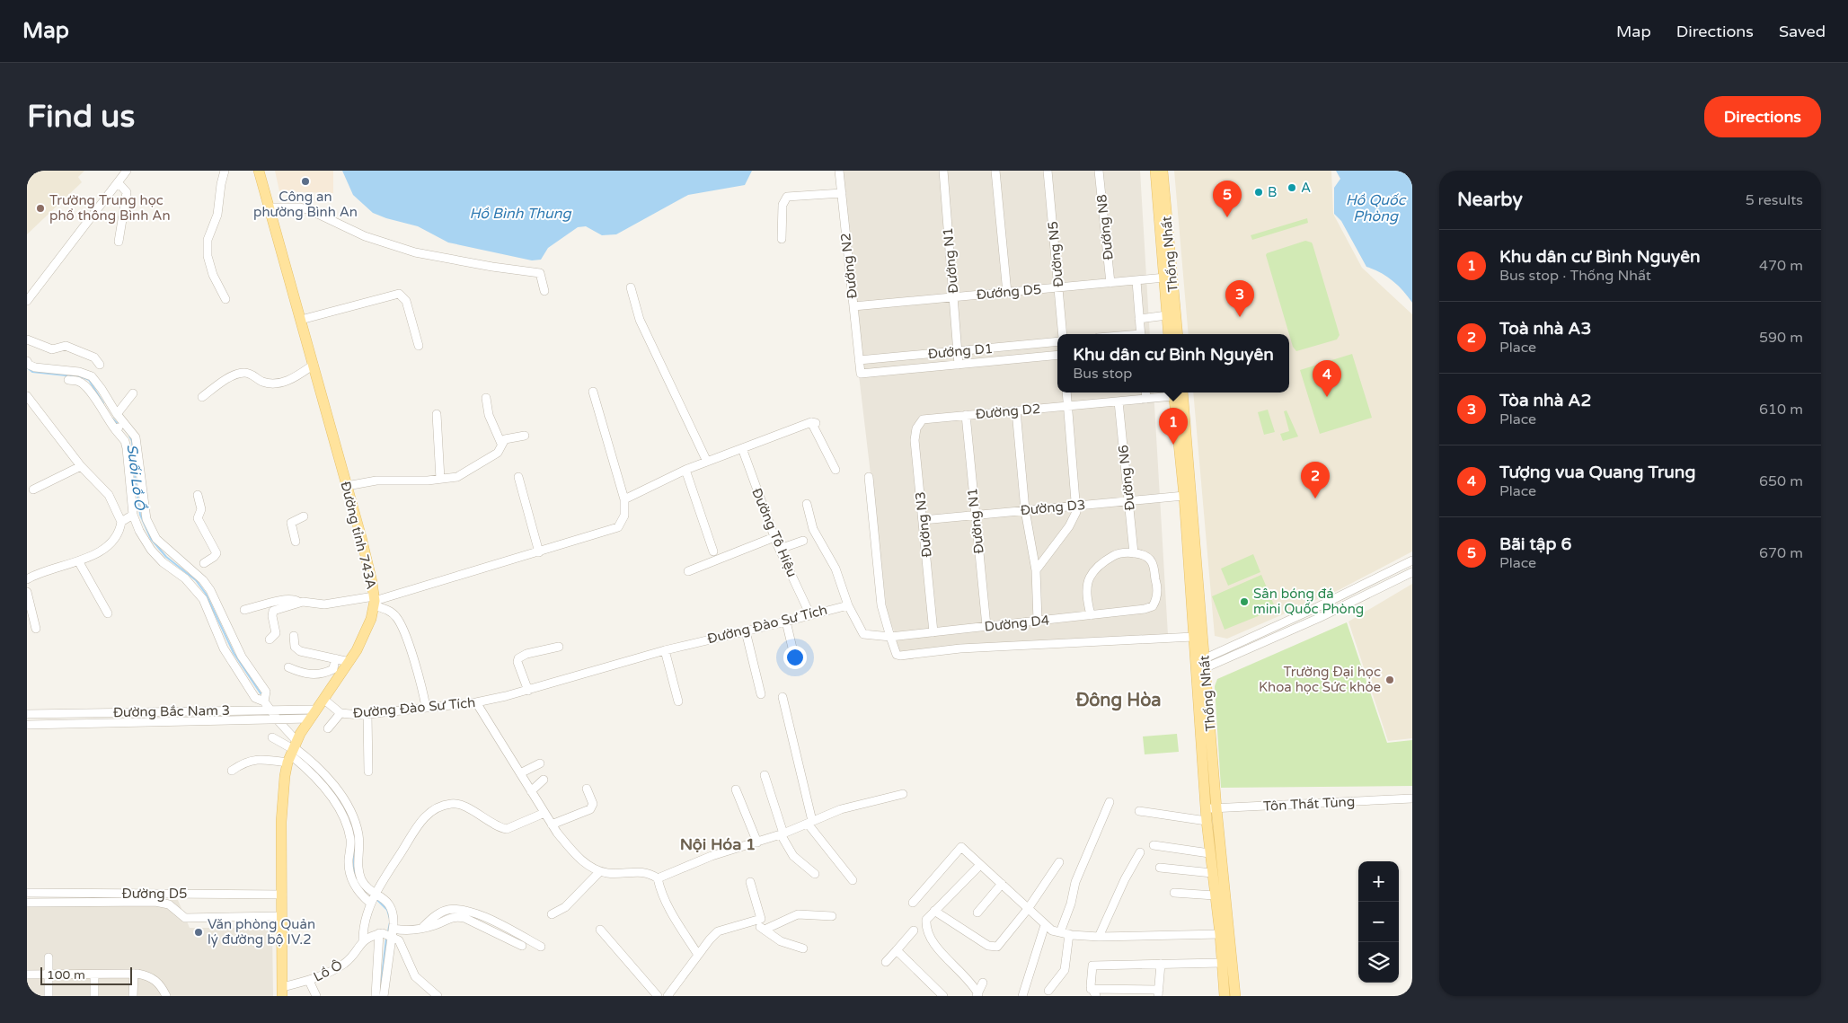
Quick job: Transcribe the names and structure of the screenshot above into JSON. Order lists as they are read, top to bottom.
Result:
{
  "streets": {
    "main road": ["Thống Nhất", "Đường tỉnh 743A"],
    "street": [
      "Đướng N8",
      "Đường N5",
      "Đướng N1",
      "Đướng N2",
      "Đướng D5",
      "Đướng D1",
      "Đường D2",
      "Đường N6",
      "Đường D3",
      "Đường N1",
      "Đường N3",
      "Đường Tô Hiệu",
      "Dường D4",
      "Đường Đào Sư Tích",
      "Đường Bắc Nam 3",
      "Tôn Thất Tùng",
      "Đường D5",
      "Lồ Ô"
    ]
  },
  "crossings": [
    ["Đướng N8", "Đướng D5"],
    ["Đường N5", "Đướng D5"],
    ["Thống Nhất", "Đướng D5"],
    ["Thống Nhất", "Đường D2"],
    ["Thống Nhất", "Đường D3"],
    ["Thống Nhất", "Tôn Thất Tùng"],
    ["Đướng N1", "Đướng D5"],
    ["Đướng N1", "Đướng D1"],
    ["Đướng N2", "Đướng D5"],
    ["Đướng N2", "Đướng D1"],
    ["Đường D2", "Đường N6"],
    ["Đường D2", "Đường N1"],
    ["Đường D2", "Đường N3"],
    ["Đường N6", "Đường D3"],
    ["Đường N6", "Dường D4"],
    ["Đường D3", "Đường N1"],
    ["Đường D3", "Đường N3"],
    ["Đường N1", "Dường D4"],
    ["Đường N3", "Dường D4"],
    ["Đường Tô Hiệu", "Đường Đào Sư Tích"],
    ["Đường tỉnh 743A", "Đường Đào Sư Tích"],
    ["Đường tỉnh 743A", "Đường Bắc Nam 3"],
    ["Đường tỉnh 743A", "Đường D5"],
    ["Đường tỉnh 743A", "Lồ Ô"]
  ],
  "districts": ["Đông Hòa", "Nội Hóa 1"],
  "water": ["Hồ Quốc Phòng", "Hồ Bình Thung", "Suối Lồ Ồ"],
  "places": [
    "Công an phường Bình An",
    "A",
    "B",
    "Trường Trung học phổ thông Bình An",
    "Sân bóng đá mini Quốc Phòng",
    "Trường Đại học Khoa học Sức khỏe",
    "Văn phòng Quản lý đường bộ IV.2"
  ],
  "scale_bar": "100 m",
  "page": {
    "header": "Map",
    "nav": ["Map", "Directions", "Saved"],
    "buttons": "Directions",
    "title": "Find us",
    "heading": ["Nearby", "5 results"],
    "pins": [
      "5",
      "3",
      "4",
      "1",
      "2"
    ],
    "list": [
      {
        "mark": "1",
        "name": "Khu dân cư Bình Nguyên",
        "note": "Bus stop · Thống Nhất",
        "value": "470 m"
      },
      {
        "mark": "2",
        "name": "Toà nhà A3",
        "note": "Place",
        "value": "590 m"
      },
      {
        "mark": "3",
        "name": "Tòa nhà A2",
        "note": "Place",
        "value": "610 m"
      },
      {
        "mark": "4",
        "name": "Tượng vua Quang Trung",
        "note": "Place",
        "value": "650 m"
      },
      {
        "mark": "5",
        "name": "Bãi tập 6",
        "note": "Place",
        "value": "670 m"
      }
    ],
    "popup": ["Khu dân cư Bình Nguyên", "Bus stop"],
    "map_buttons": ["+", "−"],
    "scale": "100 m"
  }
}
